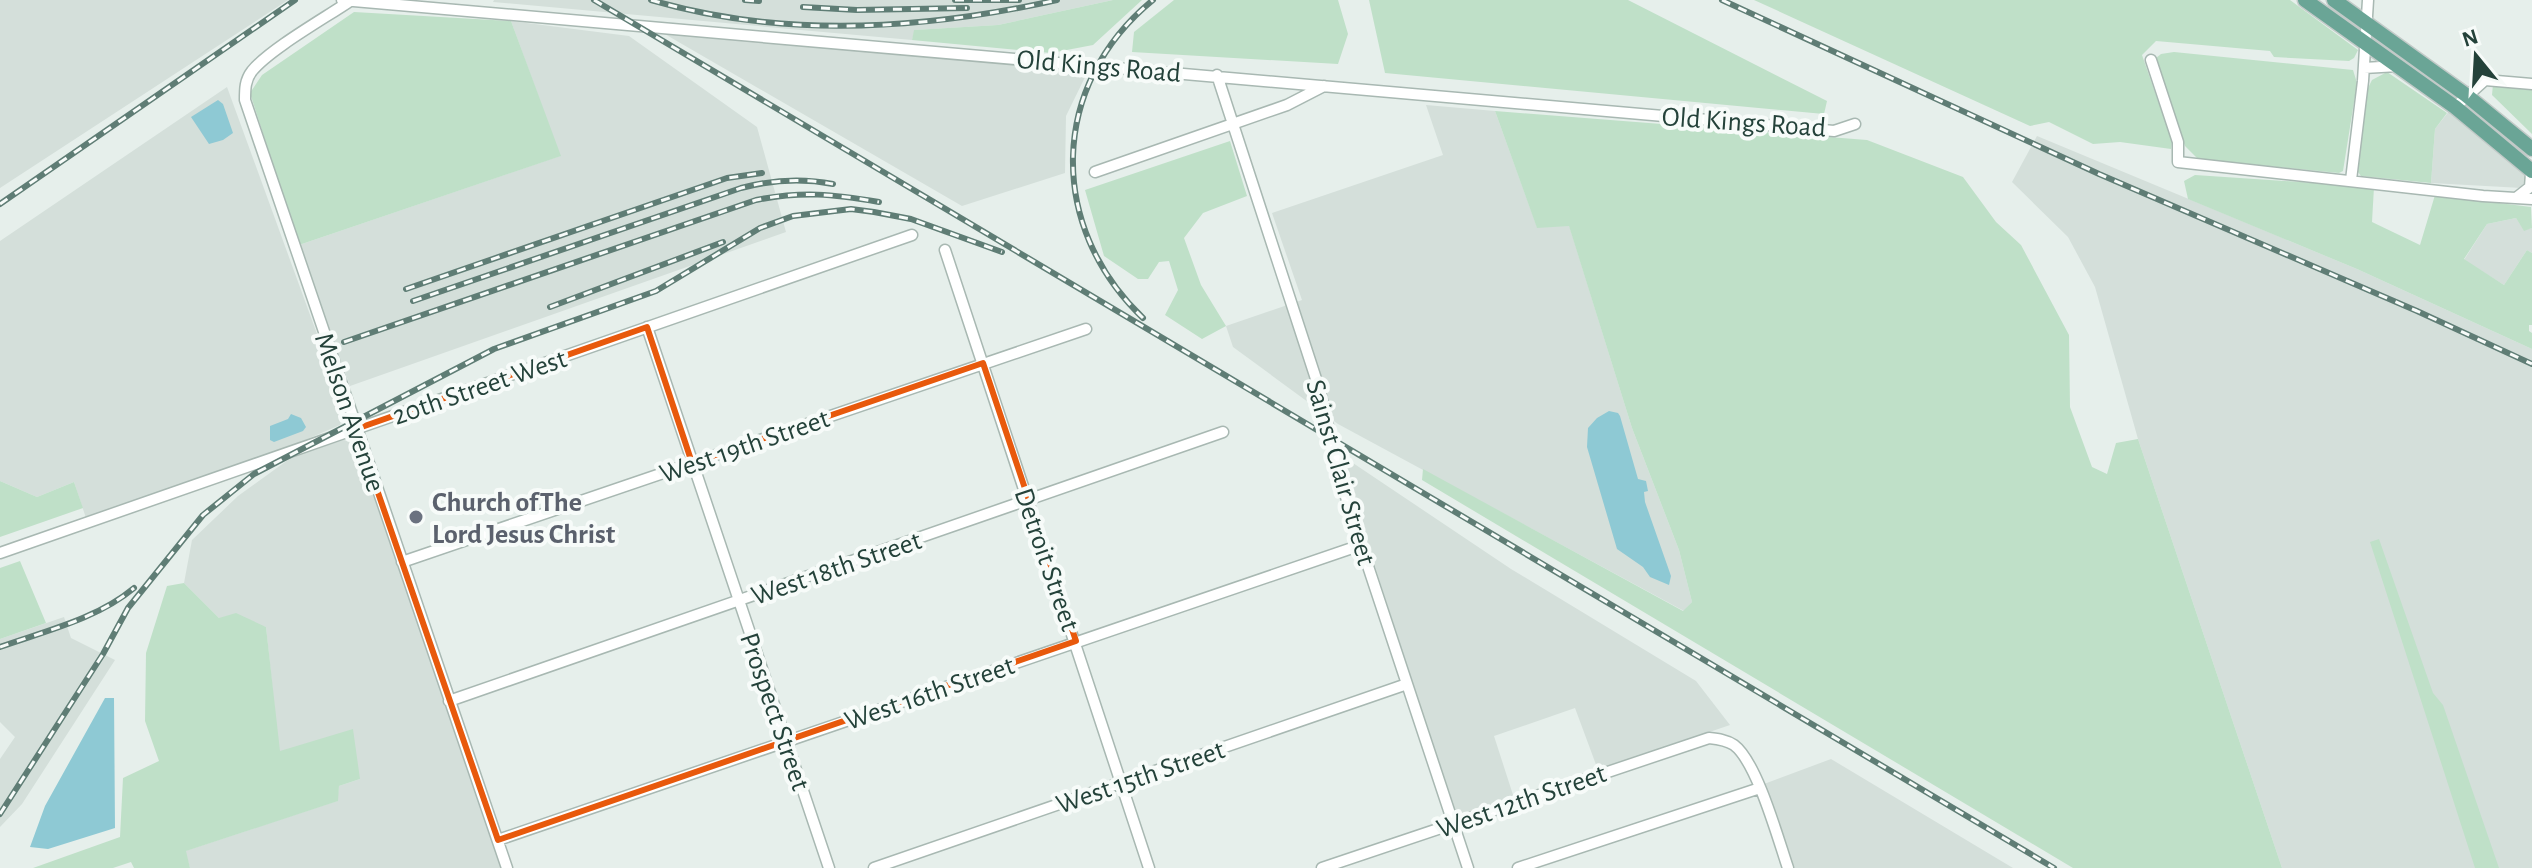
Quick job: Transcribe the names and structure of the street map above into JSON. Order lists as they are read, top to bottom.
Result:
{
  "streets": {
    "street": [
      "Old Kings Road",
      "20th Street West",
      "Melson Avenue",
      "West 19th Street",
      "Sainst Clair Street",
      "Detroit Street",
      "West 18th Street",
      "West 16th Street",
      "Prospect Street",
      "West 15th Street",
      "West 12th Street"
    ]
  },
  "crossings": [
    ["Old Kings Road", "Melson Avenue"],
    ["Old Kings Road", "Sainst Clair Street"],
    ["20th Street West", "Melson Avenue"],
    ["20th Street West", "Prospect Street"],
    ["Melson Avenue", "West 19th Street"],
    ["Melson Avenue", "West 18th Street"],
    ["Melson Avenue", "West 16th Street"],
    ["West 19th Street", "Detroit Street"],
    ["West 19th Street", "Prospect Street"],
    ["Sainst Clair Street", "West 16th Street"],
    ["Sainst Clair Street", "West 15th Street"],
    ["Sainst Clair Street", "West 12th Street"],
    ["Detroit Street", "West 18th Street"],
    ["Detroit Street", "West 16th Street"],
    ["Detroit Street", "West 15th Street"],
    ["West 18th Street", "Prospect Street"],
    ["West 16th Street", "Prospect Street"]
  ],
  "places": ["Church ofThe Lord Jesus Christ"],
  "north": "top"
}
